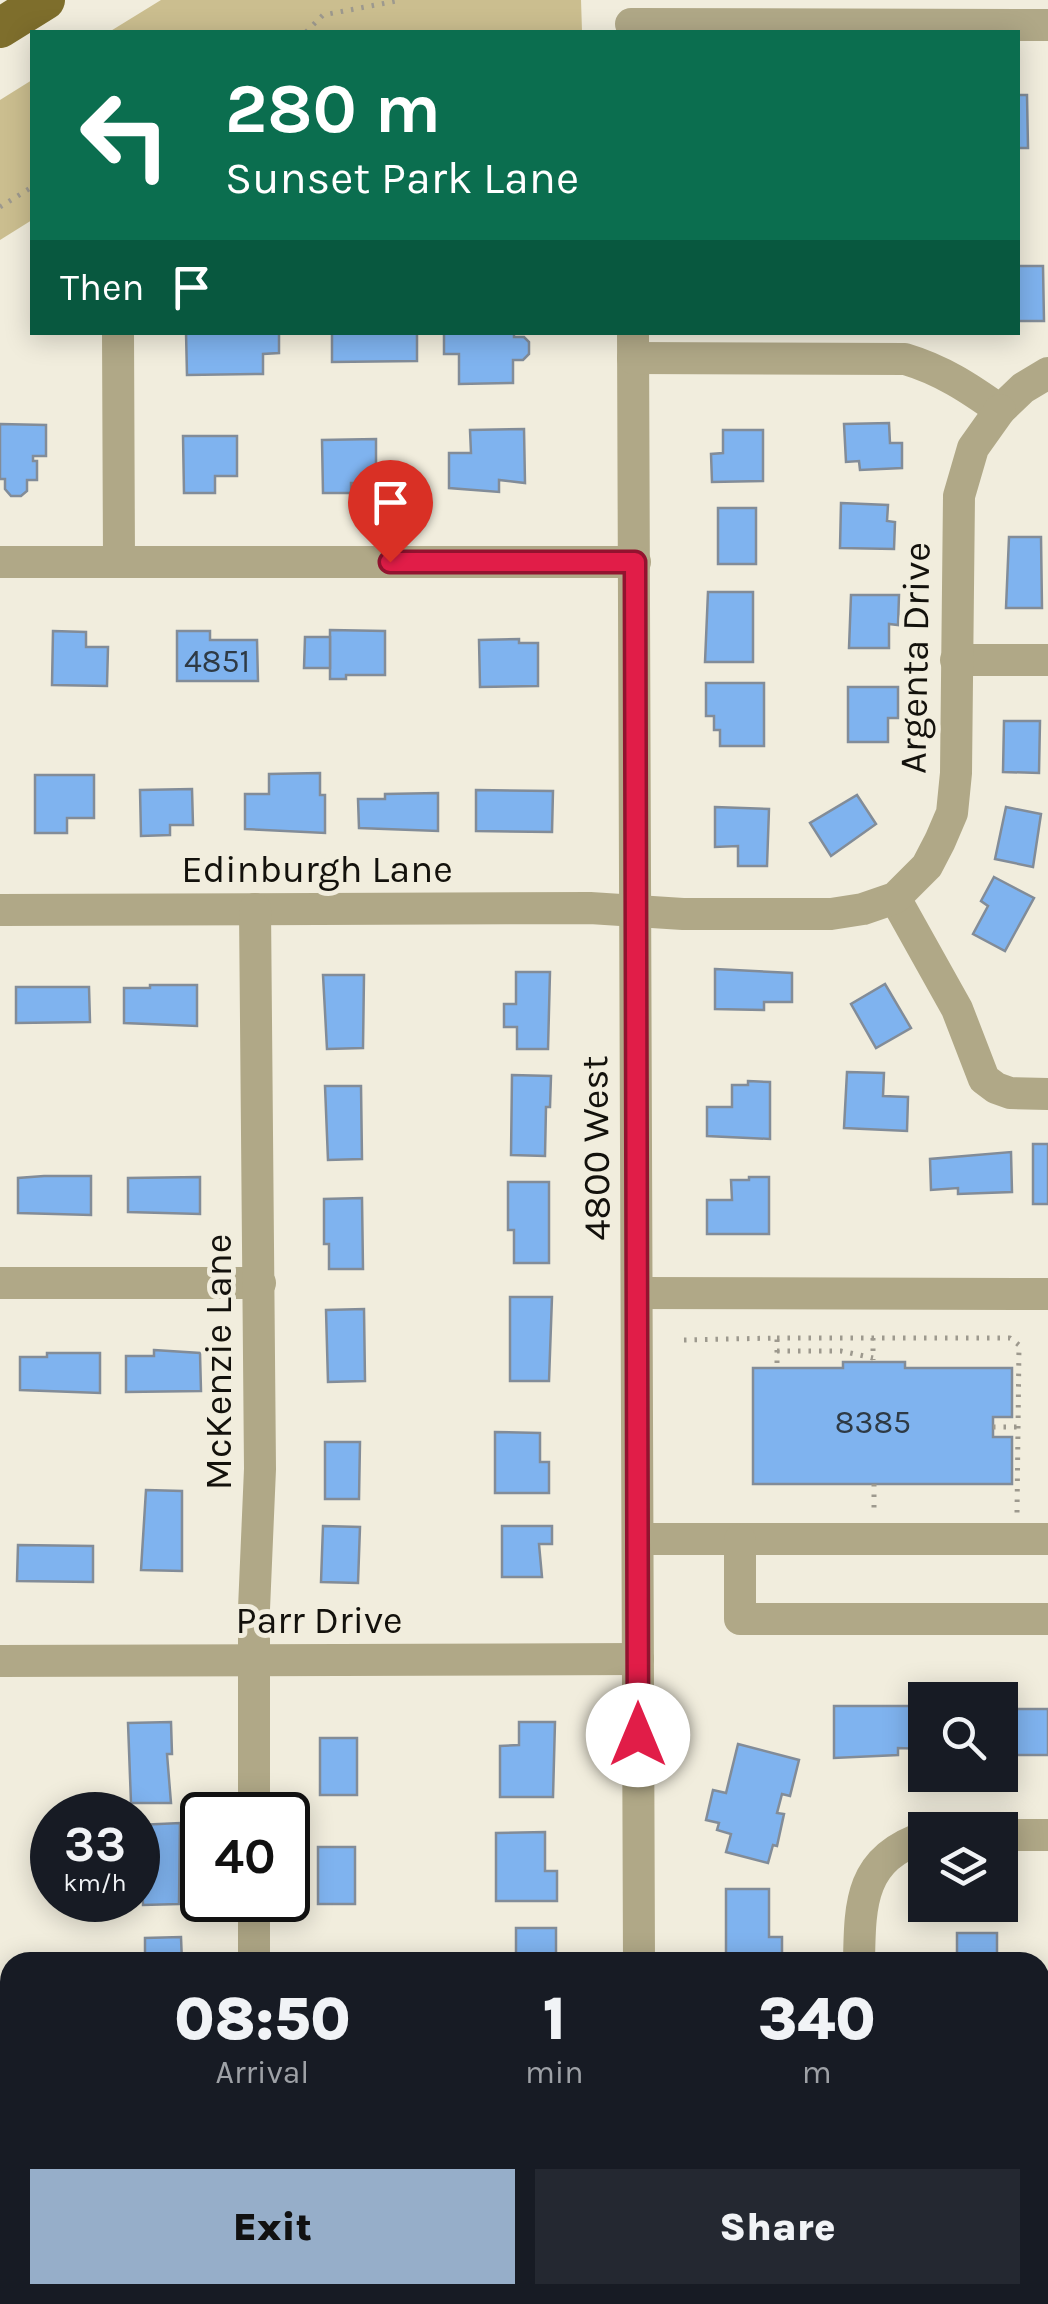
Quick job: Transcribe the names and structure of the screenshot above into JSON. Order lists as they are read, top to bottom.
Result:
{
  "streets": {
    "street": [
      "Argenta Drive",
      "Edinburgh Lane",
      "4800 West",
      "McKenzie Lane",
      "Parr Drive"
    ]
  },
  "crossings": [
    ["Argenta Drive", "Edinburgh Lane"],
    ["Edinburgh Lane", "4800 West"],
    ["Edinburgh Lane", "McKenzie Lane"],
    ["4800 West", "Parr Drive"],
    ["McKenzie Lane", "Parr Drive"]
  ],
  "house_numbers": ["4851", "8385"],
  "page": {
    "turn": ["280 m", "Sunset Park Lane"],
    "then": "Then",
    "speed": "33 km/h",
    "limit": "40",
    "eta": [
      "08:50",
      "Arrival",
      "1",
      "min",
      "340",
      "m"
    ],
    "buttons": ["Exit", "Share"]
  }
}
